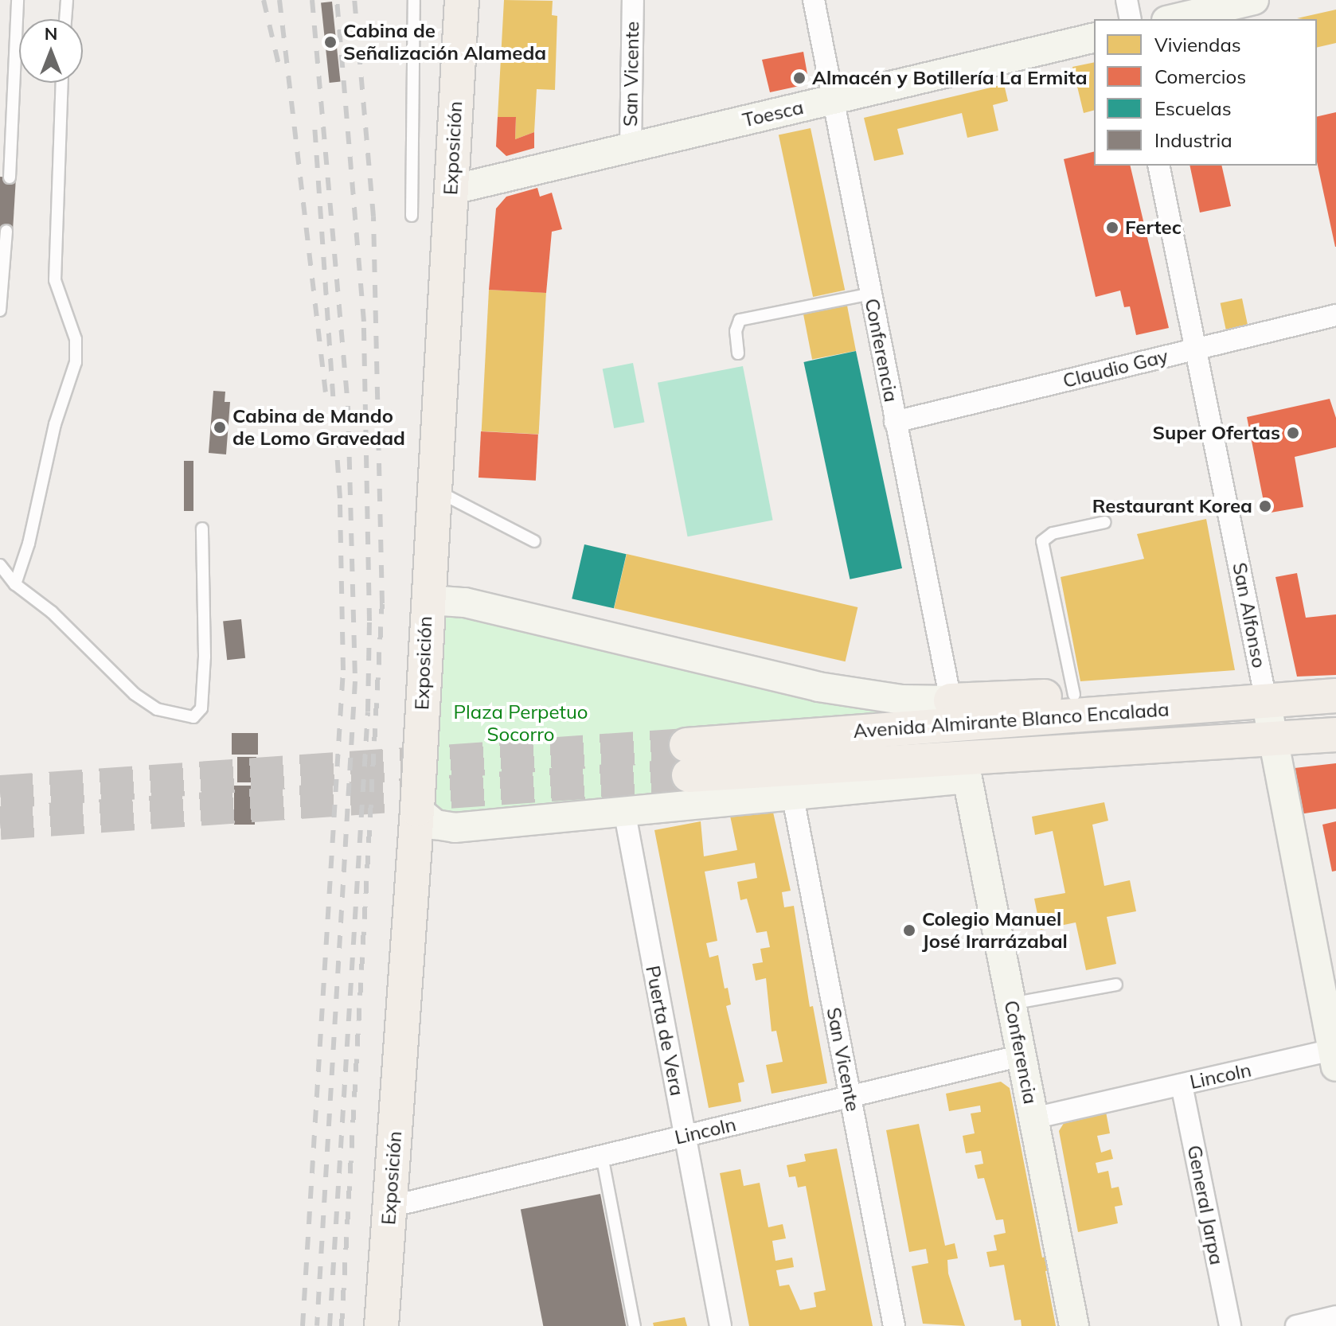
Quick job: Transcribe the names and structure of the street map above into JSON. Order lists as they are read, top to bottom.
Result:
{
  "streets": {
    "main road": ["Exposición", "Avenida Almirante Blanco Encalada"],
    "street": [
      "San Vicente",
      "Toesca",
      "Conferencia",
      "Claudio Gay",
      "San Alfonso",
      "Puerta de Vera",
      "Lincoln",
      "General Jarpa"
    ]
  },
  "crossings": [
    ["San Vicente", "Toesca"],
    ["San Vicente", "Lincoln"],
    ["Toesca", "Exposición"],
    ["Toesca", "Conferencia"],
    ["Exposición", "Avenida Almirante Blanco Encalada"],
    ["Exposición", "Lincoln"],
    ["Conferencia", "Claudio Gay"],
    ["Conferencia", "Avenida Almirante Blanco Encalada"],
    ["Conferencia", "Lincoln"],
    ["Claudio Gay", "San Alfonso"],
    ["San Alfonso", "Avenida Almirante Blanco Encalada"],
    ["San Alfonso", "Lincoln"],
    ["Puerta de Vera", "Lincoln"],
    ["Lincoln", "General Jarpa"]
  ],
  "parks": ["Plaza Perpetuo Socorro"],
  "places": [
    "Cabina de Señalización Alameda",
    "Almacén y Botillería La Ermita",
    "Fertec",
    "Cabina de Mando de Lomo Gravedad",
    "Super Ofertas",
    "Restaurant Korea",
    "Colegio Manuel José Irarrázabal"
  ],
  "legend": [
    "Viviendas",
    "Comercios",
    "Escuelas",
    "Industria"
  ],
  "north": "top"
}
